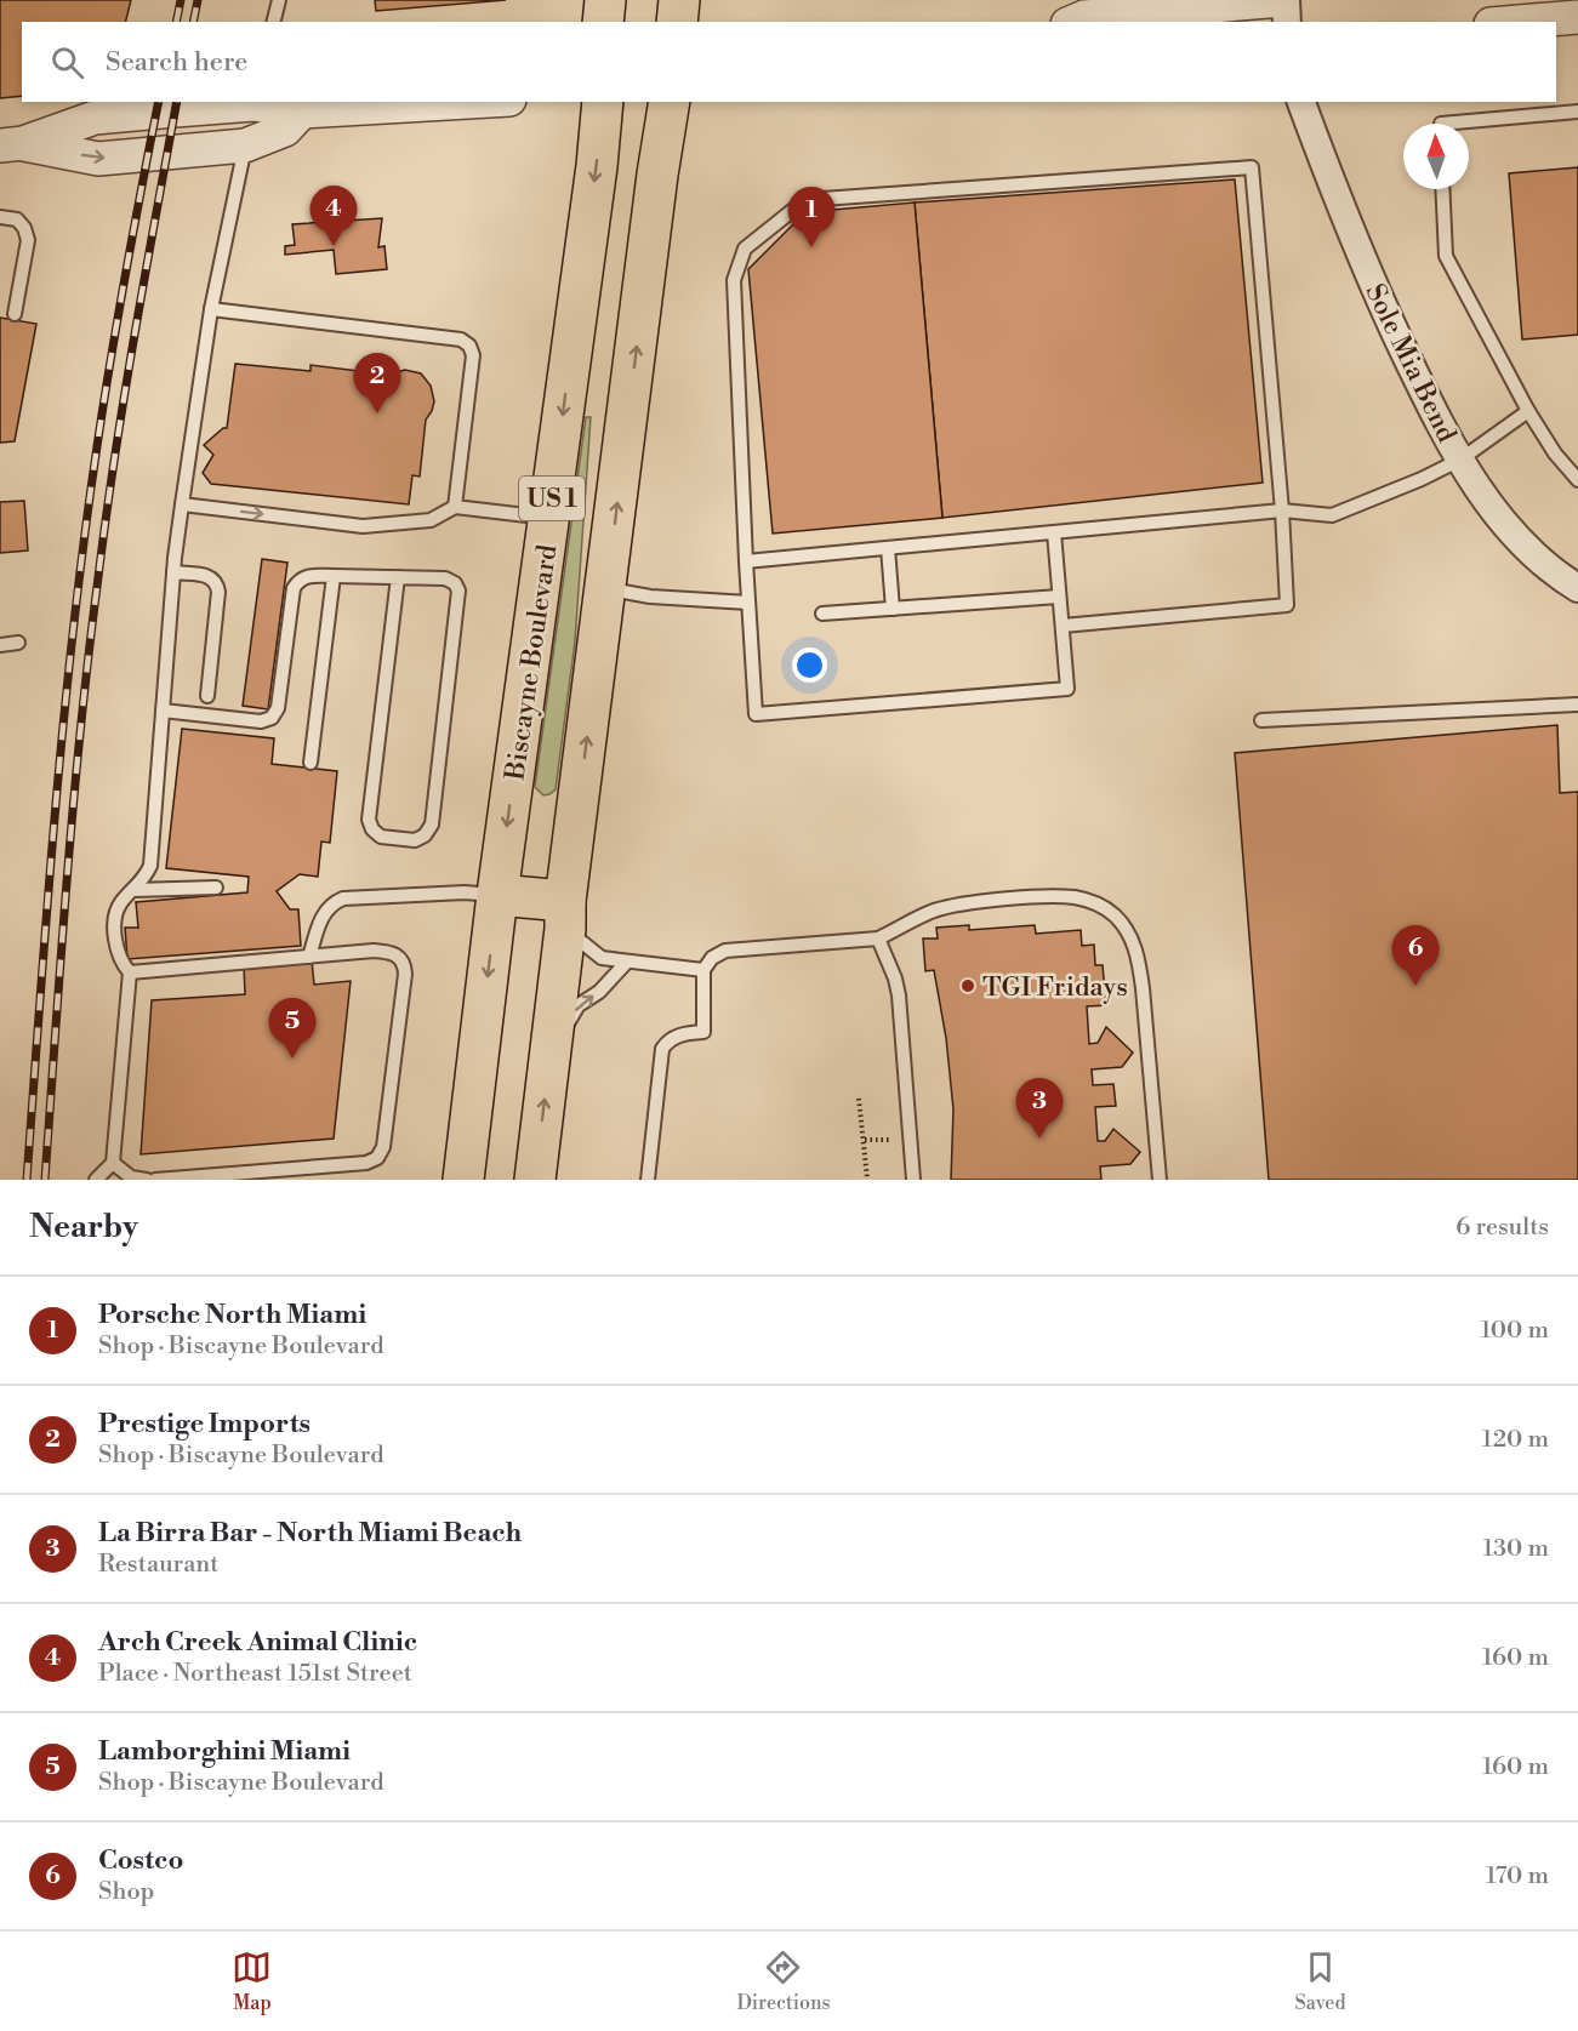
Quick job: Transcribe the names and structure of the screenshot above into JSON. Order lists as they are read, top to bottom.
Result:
{
  "streets": {
    "main road": ["US 1", "Biscayne Boulevard"],
    "street": ["Sole Mia Bend"]
  },
  "places": ["TGI Fridays"],
  "north": "top",
  "page": {
    "search": "Search here",
    "pins": [
      "4",
      "1",
      "2",
      "6",
      "5",
      "3"
    ],
    "heading": ["Nearby", "6 results"],
    "list": [
      {
        "mark": "1",
        "name": "Porsche North Miami",
        "note": "Shop · Biscayne Boulevard",
        "value": "100 m"
      },
      {
        "mark": "2",
        "name": "Prestige Imports",
        "note": "Shop · Biscayne Boulevard",
        "value": "120 m"
      },
      {
        "mark": "3",
        "name": "La Birra Bar - North Miami Beach",
        "note": "Restaurant",
        "value": "130 m"
      },
      {
        "mark": "4",
        "name": "Arch Creek Animal Clinic",
        "note": "Place · Northeast 151st Street",
        "value": "160 m"
      },
      {
        "mark": "5",
        "name": "Lamborghini Miami",
        "note": "Shop · Biscayne Boulevard",
        "value": "160 m"
      },
      {
        "mark": "6",
        "name": "Costco",
        "note": "Shop",
        "value": "170 m"
      }
    ],
    "nav": ["Map", "Directions", "Saved"]
  }
}
